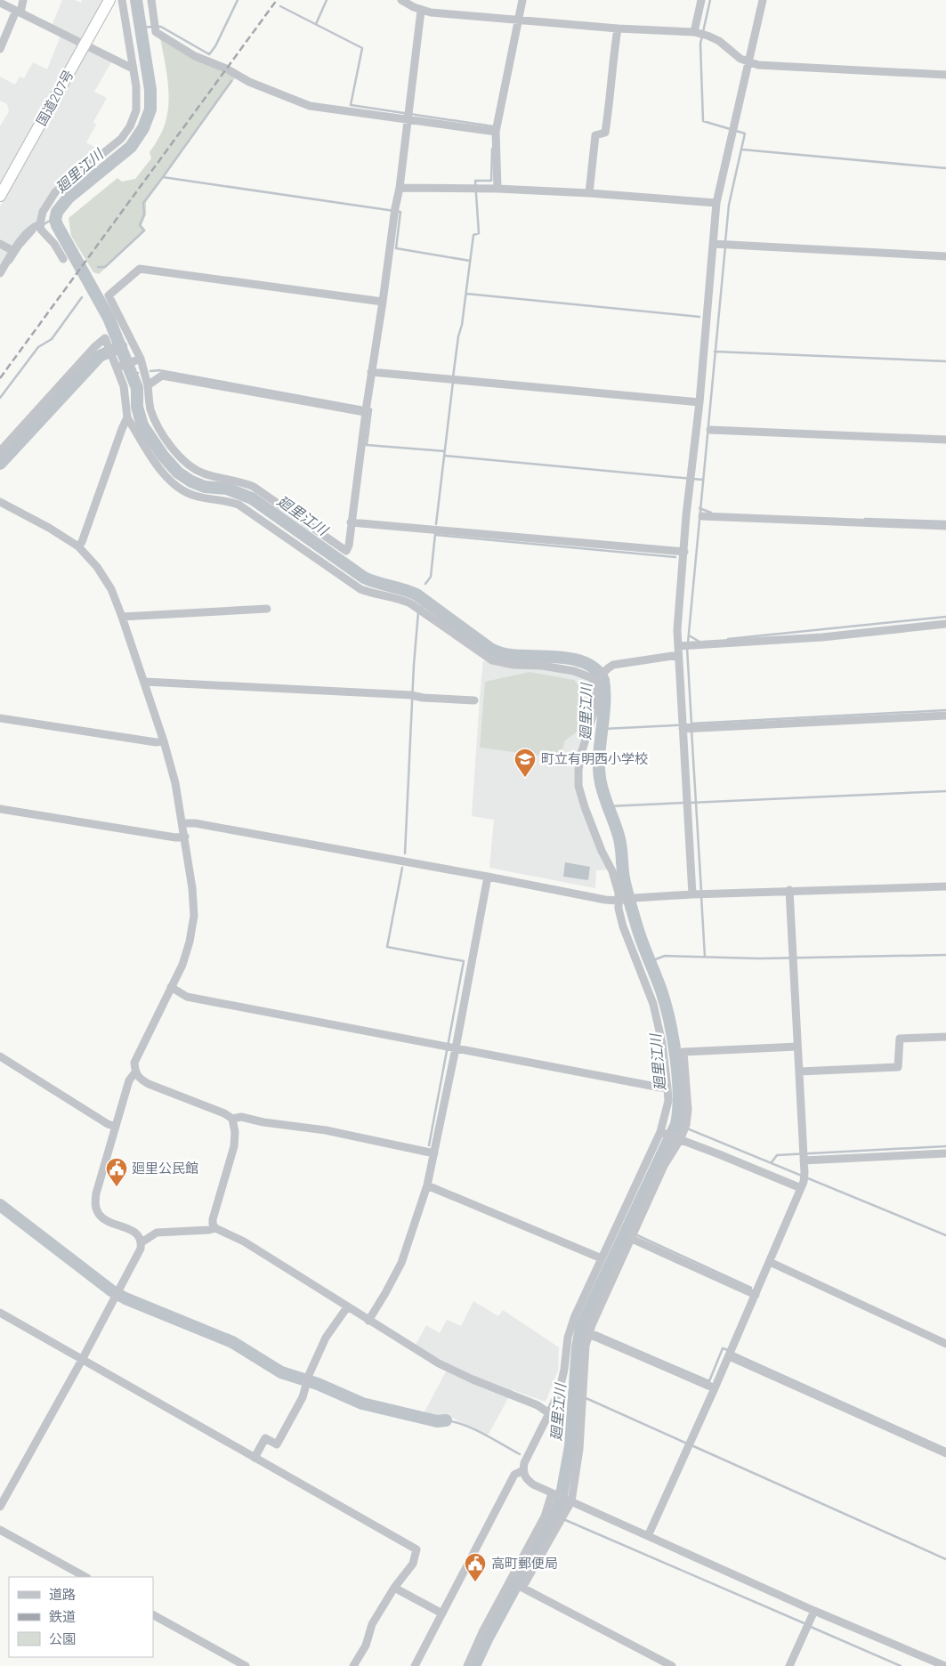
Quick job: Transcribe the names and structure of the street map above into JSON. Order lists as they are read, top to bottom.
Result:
{
  "streets": {
    "highway": ["国道207号"]
  },
  "water": ["廻里江川"],
  "places": {
    "school or university": ["町立有明西小学校"],
    "public building": ["廻里公民館", "高町郵便局"]
  },
  "legend": ["道路", "鉄道", "公園"]
}
